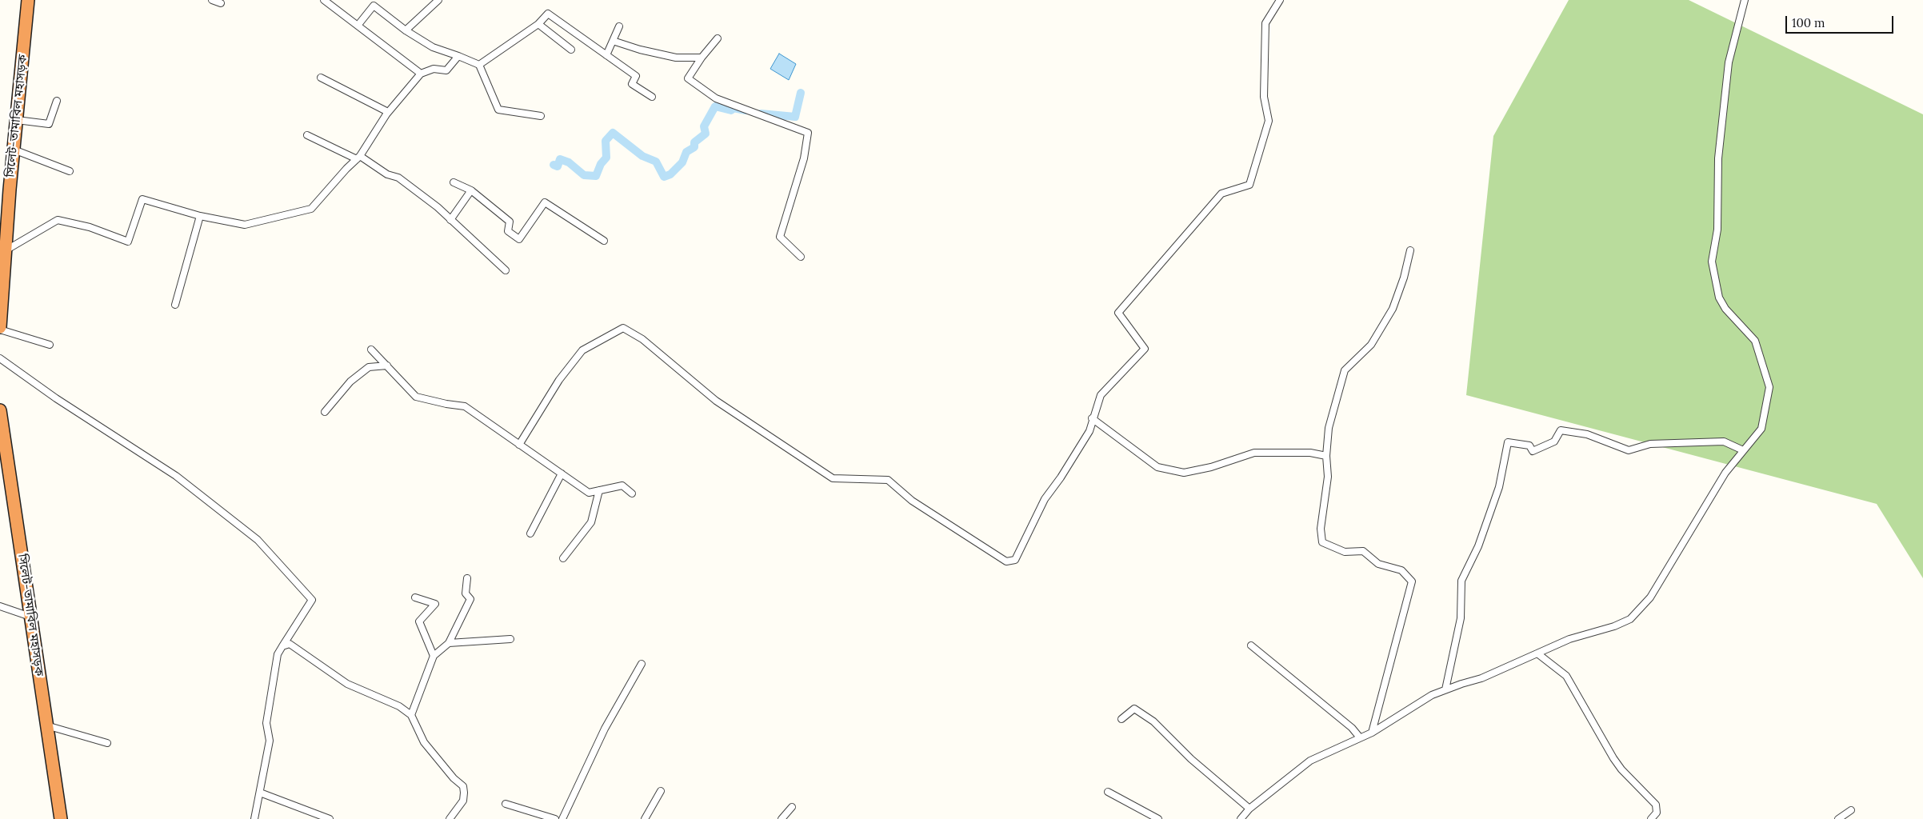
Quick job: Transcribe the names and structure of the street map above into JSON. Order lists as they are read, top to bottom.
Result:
{
  "streets": {
    "highway": ["সিলেট-তামাবিল মহাসড়ক"]
  },
  "scale_bar": "100 m"
}
